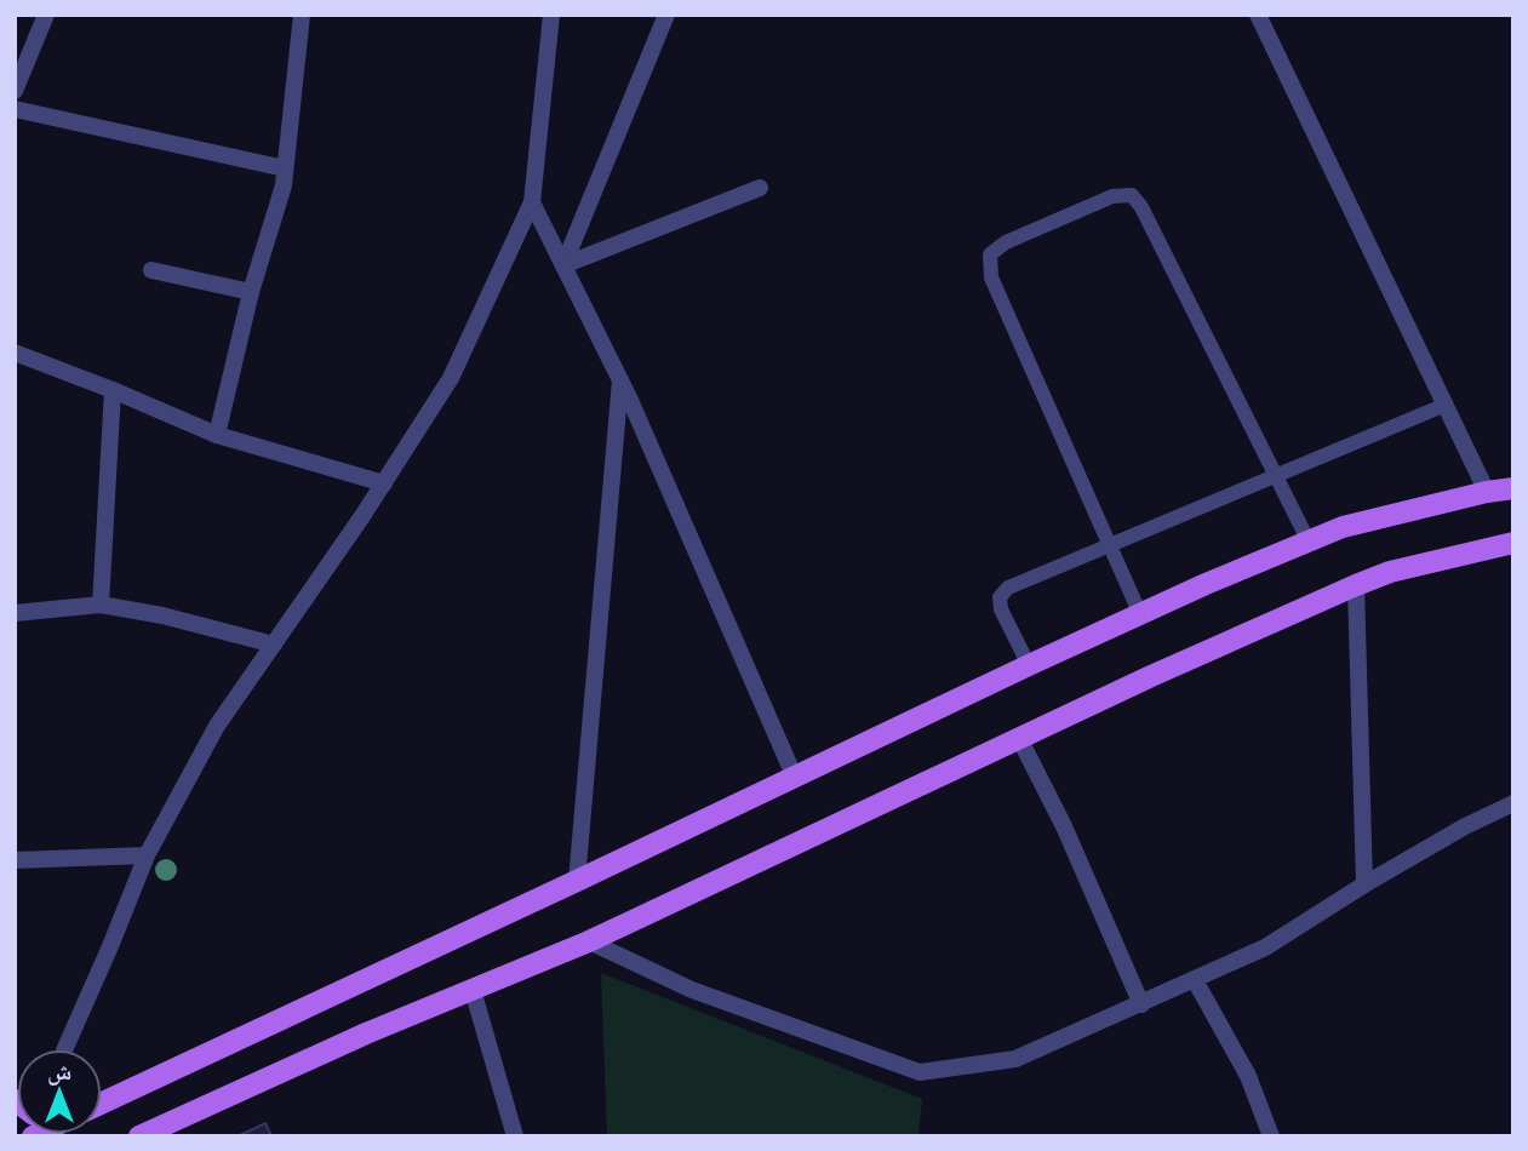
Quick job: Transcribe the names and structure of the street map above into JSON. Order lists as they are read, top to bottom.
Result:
{
  "north": "top"
}
